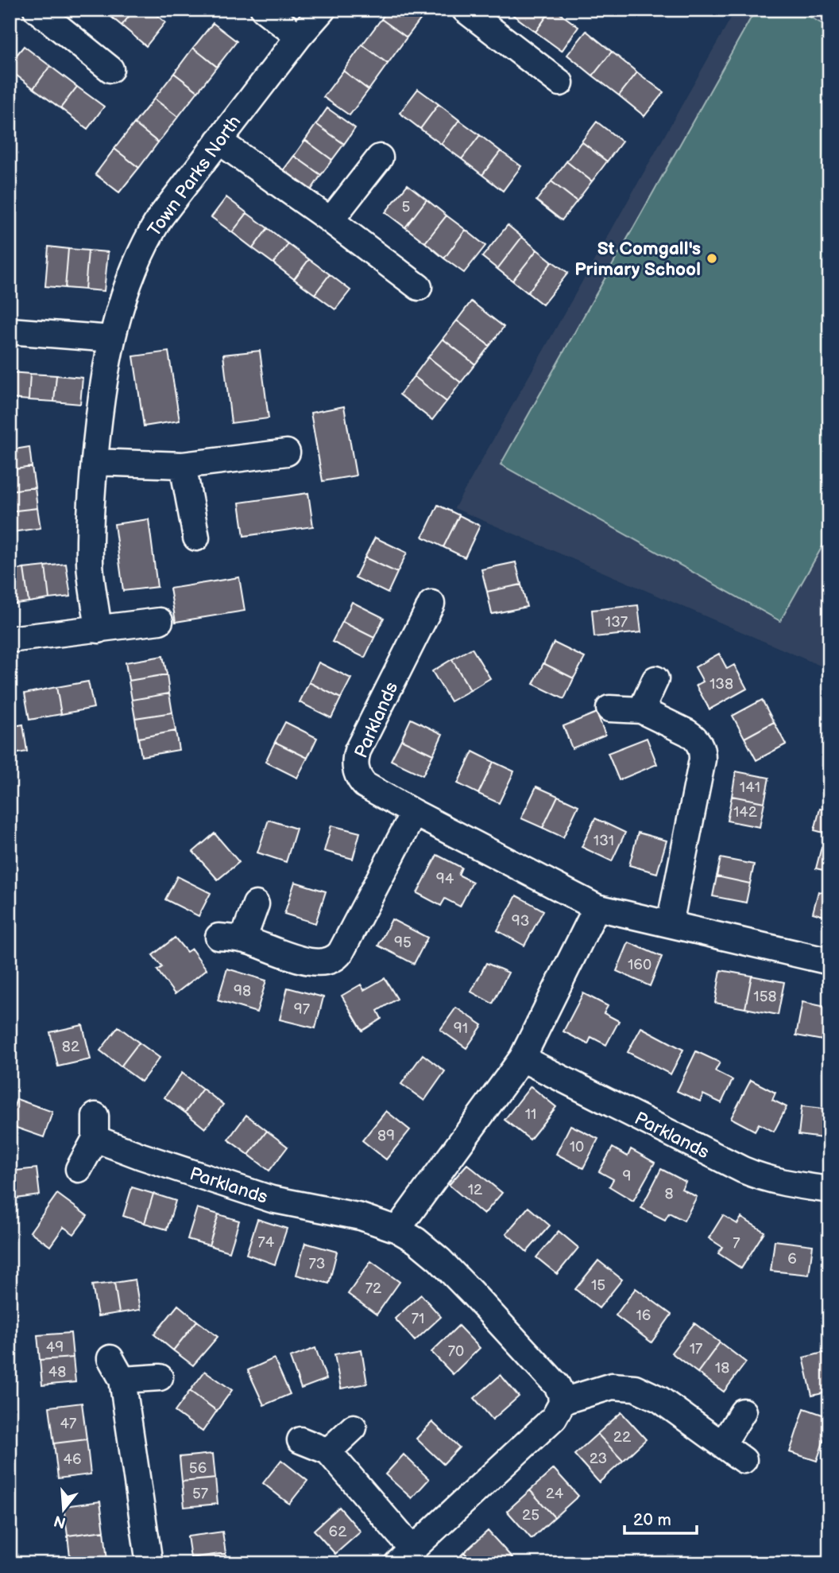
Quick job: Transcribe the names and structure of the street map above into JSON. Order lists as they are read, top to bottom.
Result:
{
  "streets": {
    "street": ["Town Parks North", "Parklands"]
  },
  "places": ["St Comgall's Primary School"],
  "house_numbers": [
    "5",
    "137",
    "138",
    "141",
    "142",
    "131",
    "94",
    "93",
    "95",
    "160",
    "98",
    "158",
    "97",
    "91",
    "82",
    "11",
    "89",
    "10",
    "9",
    "12",
    "8",
    "74",
    "7",
    "6",
    "73",
    "15",
    "72",
    "16",
    "71",
    "49",
    "17",
    "70",
    "18",
    "48",
    "47",
    "22",
    "23",
    "46",
    "56",
    "57",
    "24",
    "25",
    "62"
  ],
  "scale_bar": "20 m",
  "north": "bottom"
}
